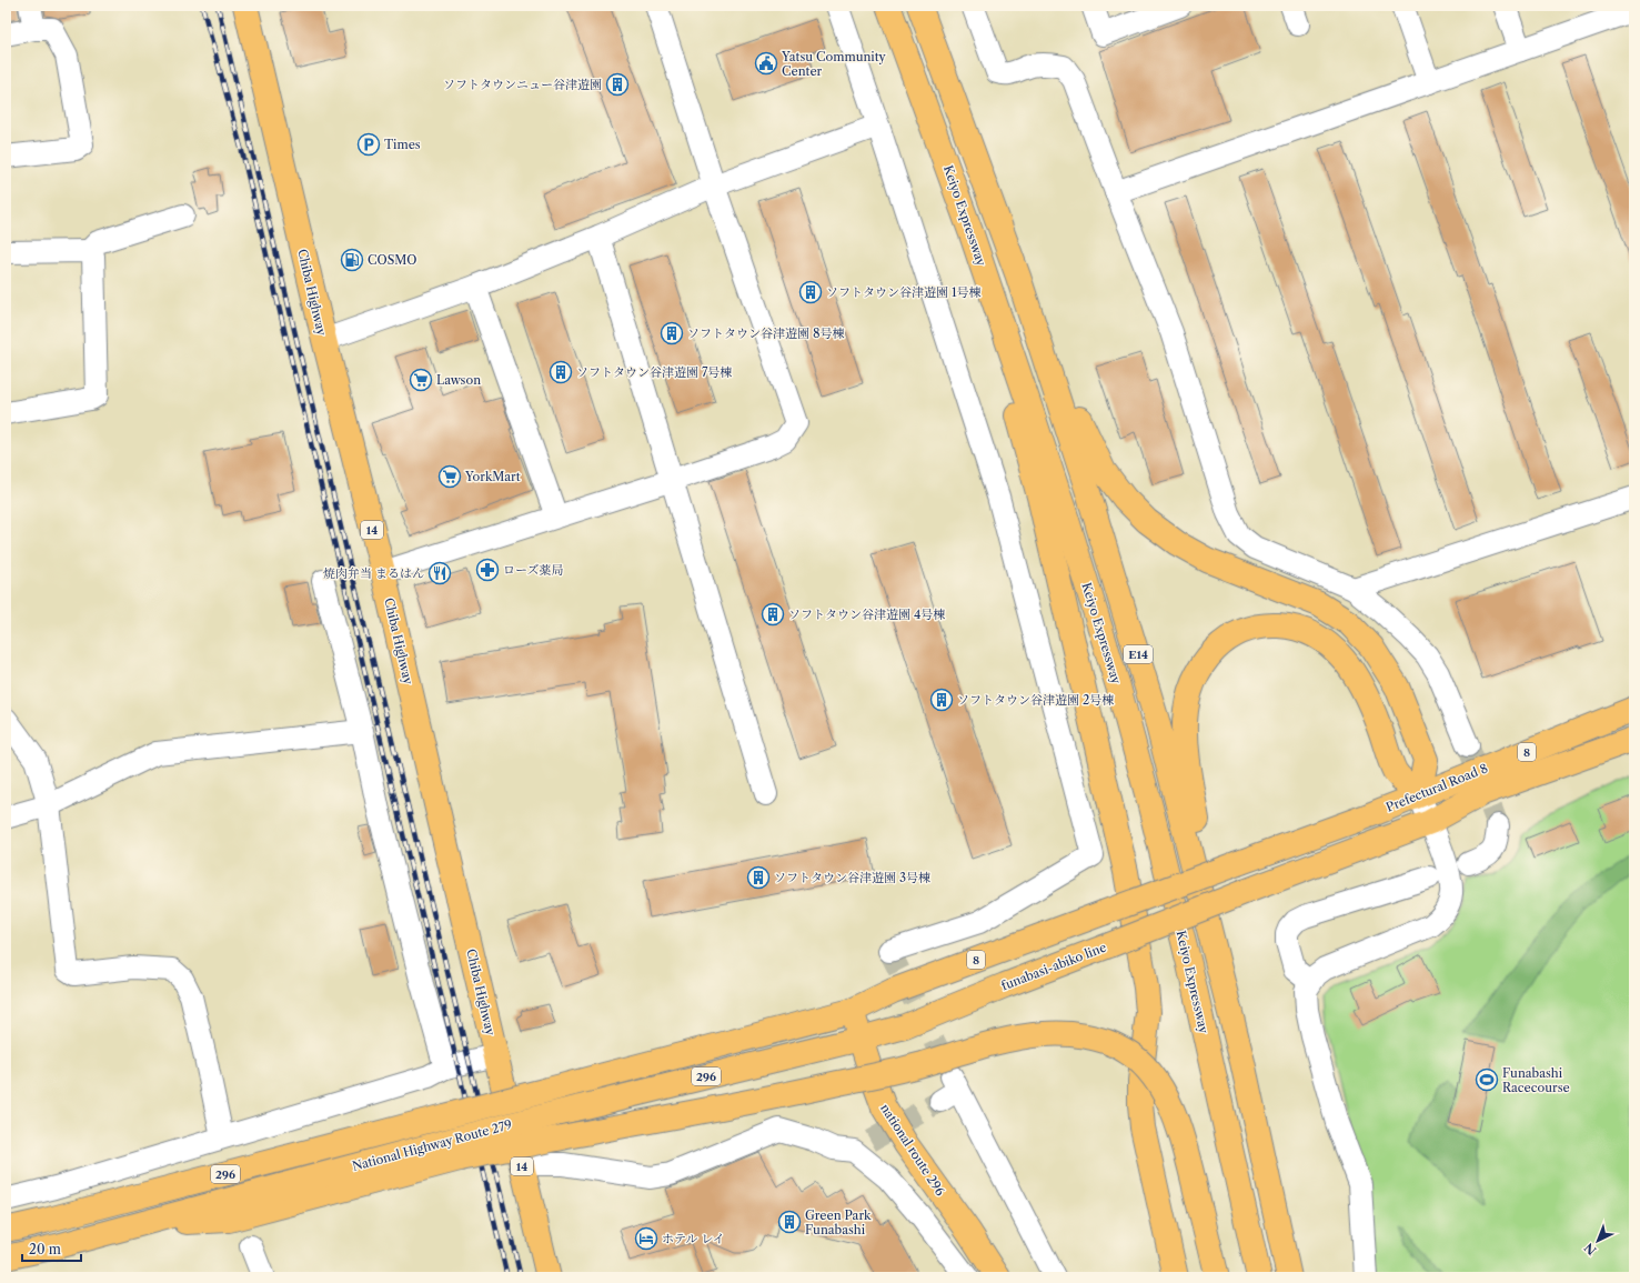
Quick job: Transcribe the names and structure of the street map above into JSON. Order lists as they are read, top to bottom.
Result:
{
  "streets": {
    "main road": [
      "Keiyo Expressway",
      "Chiba Highway",
      "14",
      "E14",
      "8",
      "Prefectural Road 8",
      "funabasi-abiko line",
      "296",
      "National Highway Route 279",
      "national route 296"
    ]
  },
  "crossings": [
    ["Prefectural Road 8", "funabasi-abiko line"],
    ["Prefectural Road 8", "National Highway Route 279"],
    ["Prefectural Road 8", "national route 296"],
    ["funabasi-abiko line", "National Highway Route 279"],
    ["funabasi-abiko line", "national route 296"],
    ["National Highway Route 279", "national route 296"]
  ],
  "places": {
    "public building": ["Yatsu Community Center"],
    "building": [
      "ソフトタウンニュー谷津遊園",
      "ソフトタウン谷津遊園 1号棟",
      "ソフトタウン谷津遊園 8号棟",
      "ソフトタウン谷津遊園 7号棟",
      "ソフトタウン谷津遊園 4号棟",
      "ソフトタウン谷津遊園 2号棟",
      "ソフトタウン谷津遊園 3号棟",
      "Green Park Funabashi"
    ],
    "parking": ["Times"],
    "fuel station": ["COSMO"],
    "supermarket": ["Lawson", "YorkMart"],
    "pharmacy": ["ローズ薬局"],
    "restaurant": ["焼肉弁当 まるはん"],
    "sports": ["Funabashi Racecourse"],
    "hotel": ["ホテル レイ"]
  },
  "scale_bar": "20 m",
  "north": "bottom left"
}
